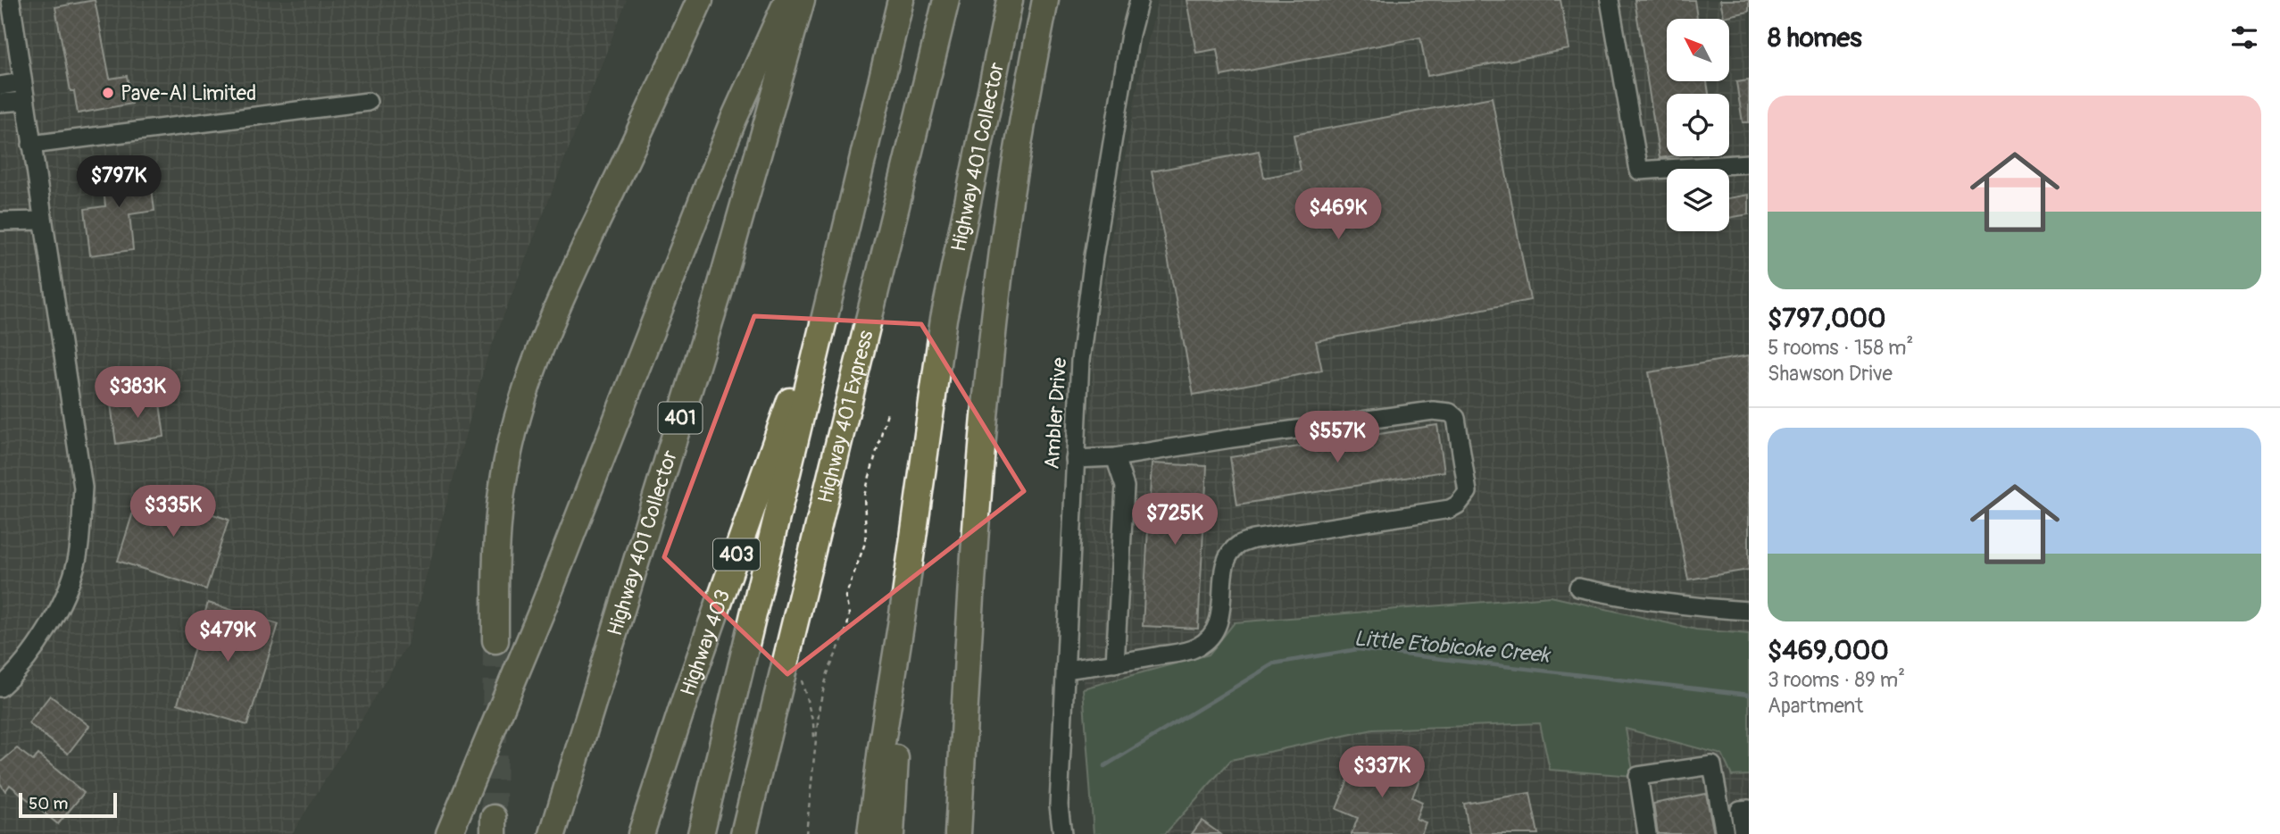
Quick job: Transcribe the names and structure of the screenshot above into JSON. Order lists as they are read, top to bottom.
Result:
{
  "streets": {
    "highway": [
      "Highway 401 Collector",
      "Highway 401 Express",
      "401",
      "403",
      "Highway 403"
    ],
    "street": ["Ambler Drive"]
  },
  "crossings": [
    ["Highway 401 Express", "Highway 403"]
  ],
  "water": ["Little Etobicoke Creek"],
  "places": ["Pave-Al Limited"],
  "scale_bar": "50 m",
  "north": "top left",
  "page": {
    "heading": "8 homes",
    "list": [
      {
        "name": "$797,000",
        "note": "5 rooms · 158 m² · Shawson Drive"
      },
      {
        "name": "$469,000",
        "note": "3 rooms · 89 m² · Apartment"
      }
    ],
    "price": [
      "$797K",
      "$469K",
      "$383K",
      "$557K",
      "$335K",
      "$725K",
      "$479K",
      "$337K"
    ],
    "scale": "50 m"
  }
}
